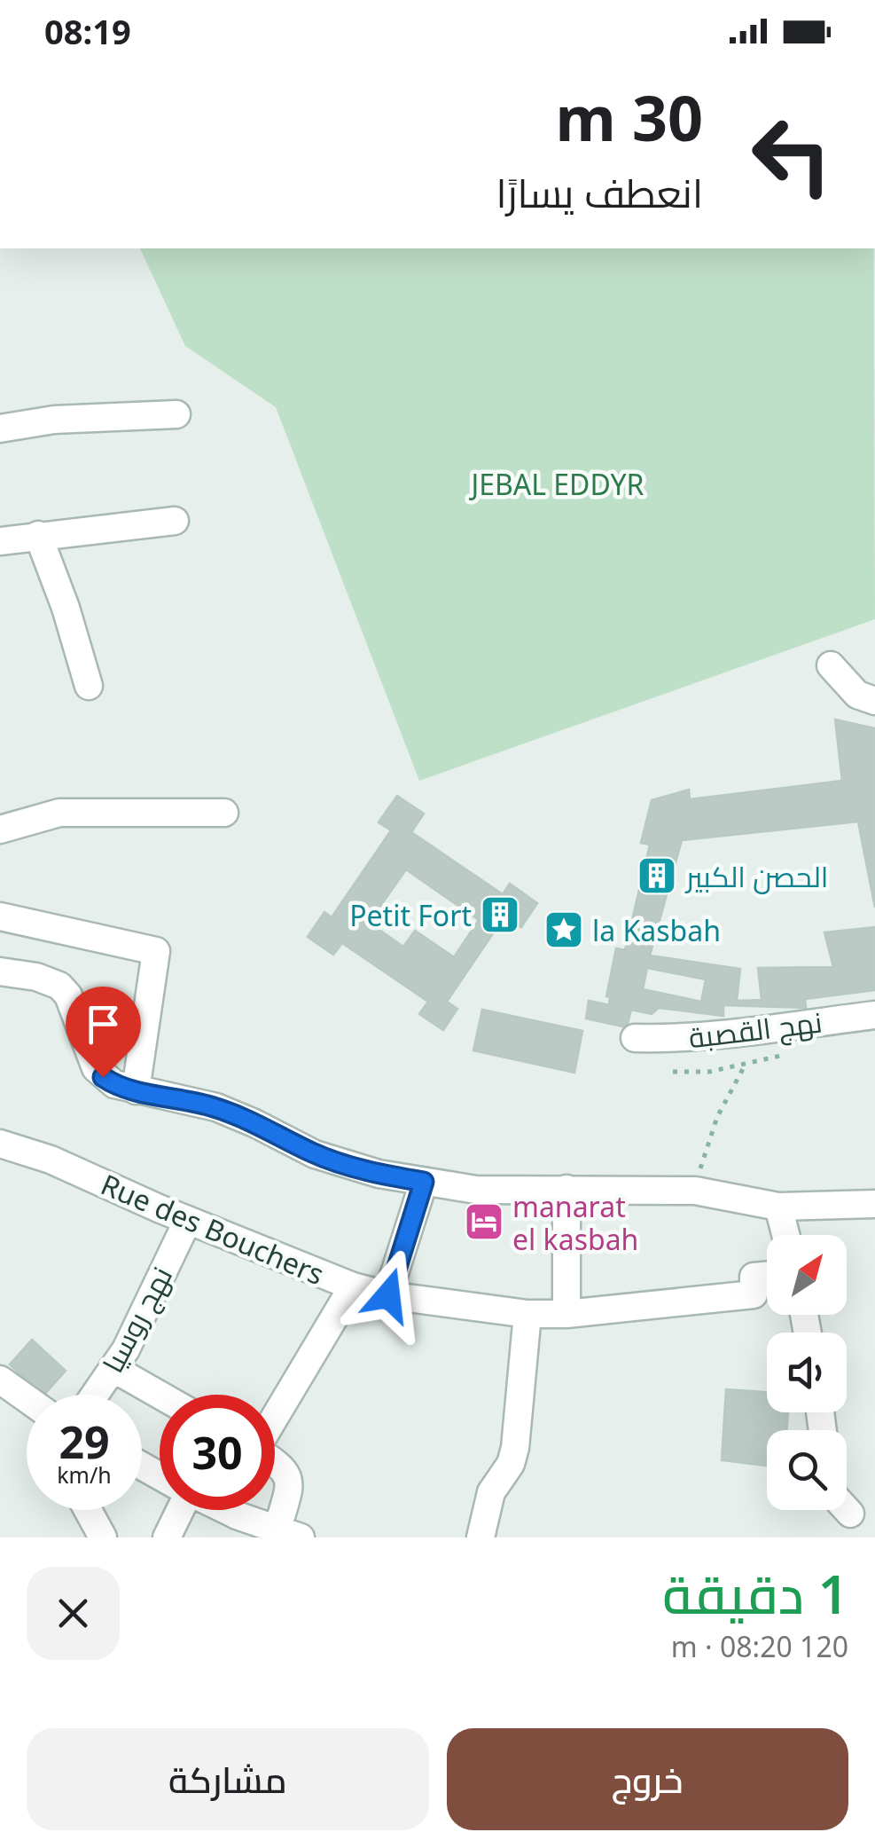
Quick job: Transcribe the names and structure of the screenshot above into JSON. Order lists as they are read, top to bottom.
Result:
{
  "streets": {
    "street": ["نهج القصبة", "Rue des Bouchers", "نهج روسيا"]
  },
  "crossings": [
    ["Rue des Bouchers", "نهج روسيا"]
  ],
  "parks": ["JEBAL EDDYR"],
  "places": {
    "building": ["الحصن الكبير", "Petit Fort"],
    "place": ["la Kasbah"],
    "hotel": ["manarat el kasbah"]
  },
  "north": "top right",
  "page": {
    "status": "08:19",
    "turn": ["30 m", "انعطف يسارًا"],
    "speed": "29 km/h",
    "limit": "30",
    "heading": ["1 دقيقة", "120 m · 08:20"],
    "buttons": ["خروج", "مشاركة"]
  }
}
